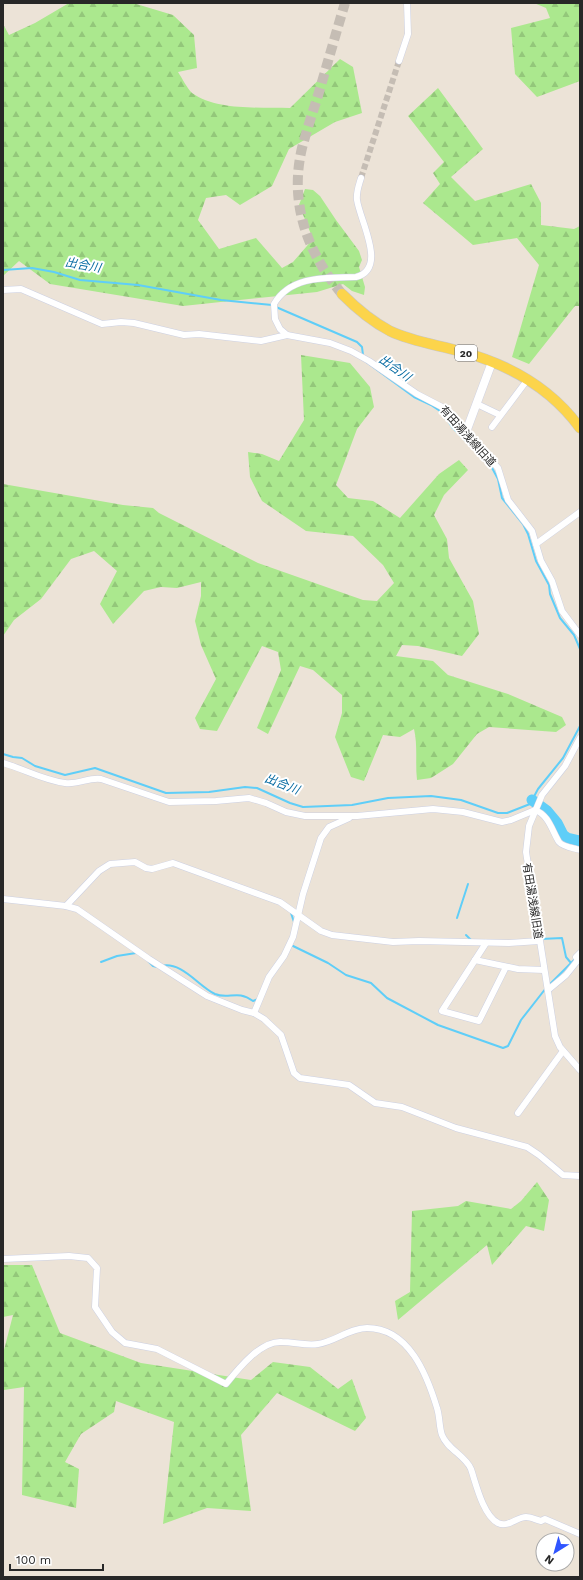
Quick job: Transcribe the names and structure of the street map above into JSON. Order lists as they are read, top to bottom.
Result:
{
  "streets": {
    "main road": ["20"],
    "street": ["有田湯浅線旧道"]
  },
  "water": ["出合川"],
  "scale_bar": "100 m",
  "north": "bottom left"
}
